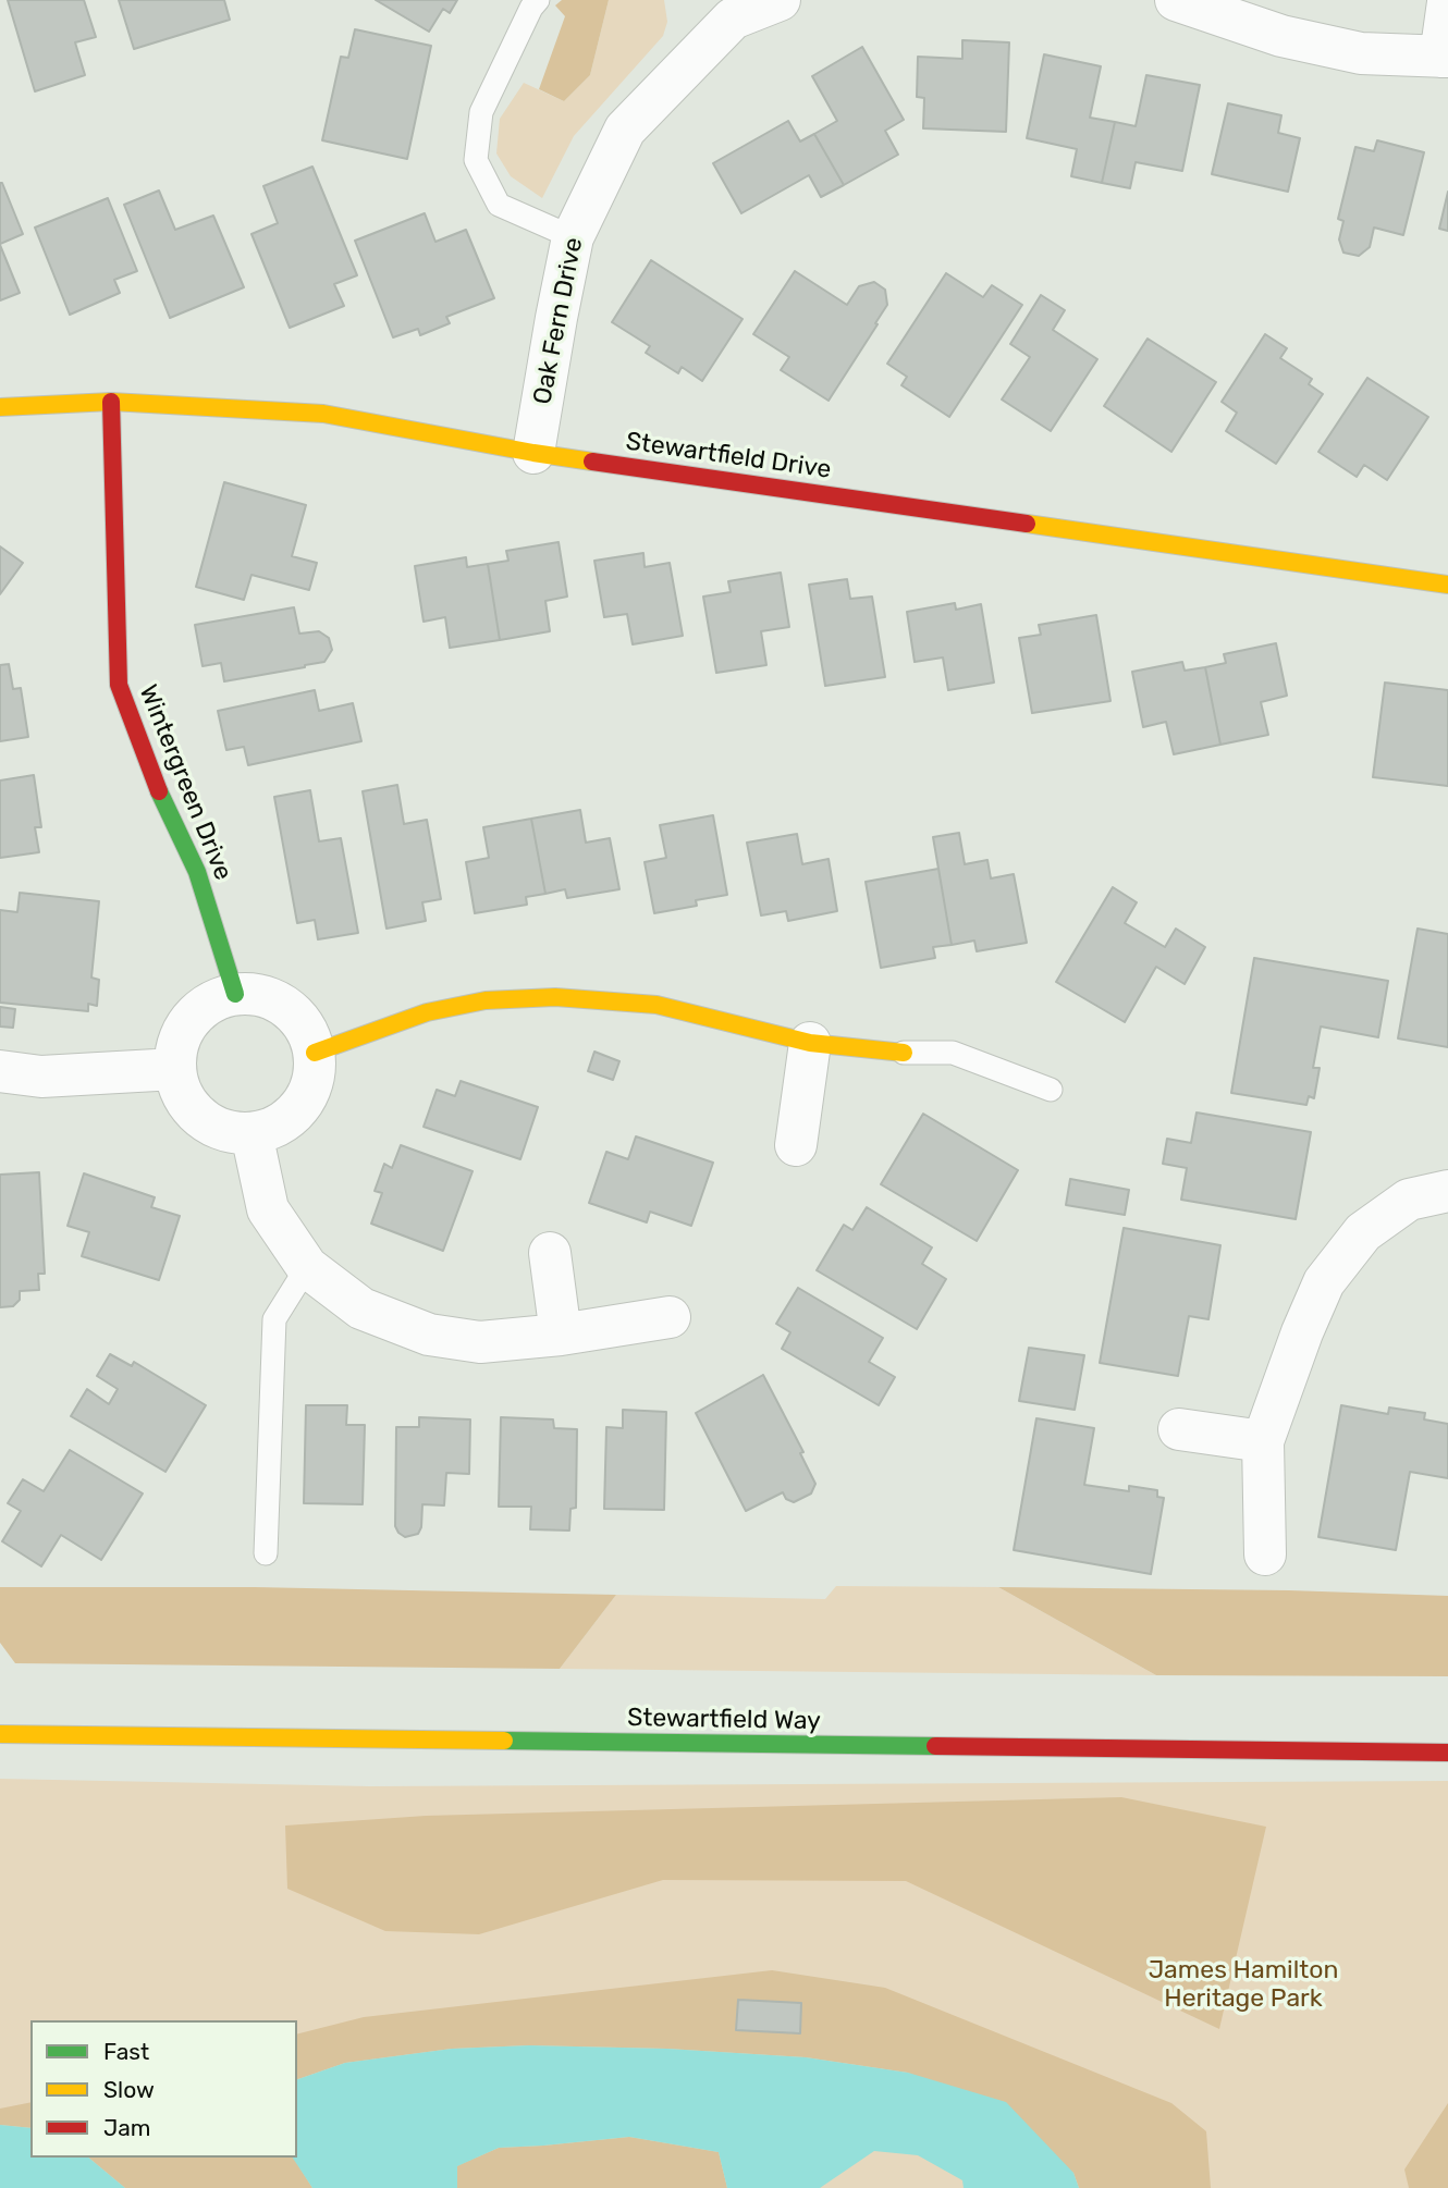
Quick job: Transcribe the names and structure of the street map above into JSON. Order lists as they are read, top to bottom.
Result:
{
  "streets": {
    "street": [
      "Oak Fern Drive",
      "Stewartfield Drive",
      "Wintergreen Drive",
      "Stewartfield Way"
    ]
  },
  "crossings": [
    ["Oak Fern Drive", "Stewartfield Drive"],
    ["Stewartfield Drive", "Wintergreen Drive"]
  ],
  "parks": ["James Hamilton Heritage Park"],
  "legend": ["Fast", "Slow", "Jam"]
}
